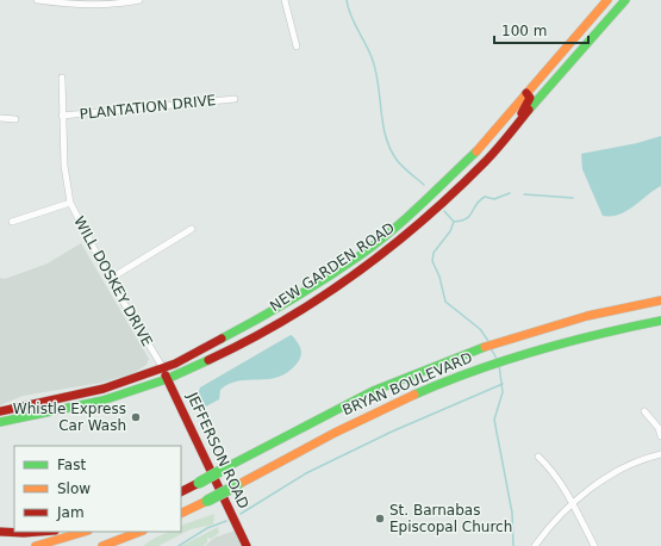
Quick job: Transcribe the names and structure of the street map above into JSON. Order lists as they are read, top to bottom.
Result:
{
  "streets": {
    "main road": ["NEW GARDEN ROAD", "BRYAN BOULEVARD", "JEFFERSON ROAD"],
    "street": ["PLANTATION DRIVE", "WILL DOSKEY DRIVE"]
  },
  "crossings": [
    ["PLANTATION DRIVE", "WILL DOSKEY DRIVE"],
    ["NEW GARDEN ROAD", "WILL DOSKEY DRIVE"],
    ["NEW GARDEN ROAD", "JEFFERSON ROAD"],
    ["WILL DOSKEY DRIVE", "JEFFERSON ROAD"]
  ],
  "places": ["Whistle Express Car Wash", "St. Barnabas Episcopal Church"],
  "legend": ["Fast", "Slow", "Jam"],
  "scale_bar": "100 m"
}
